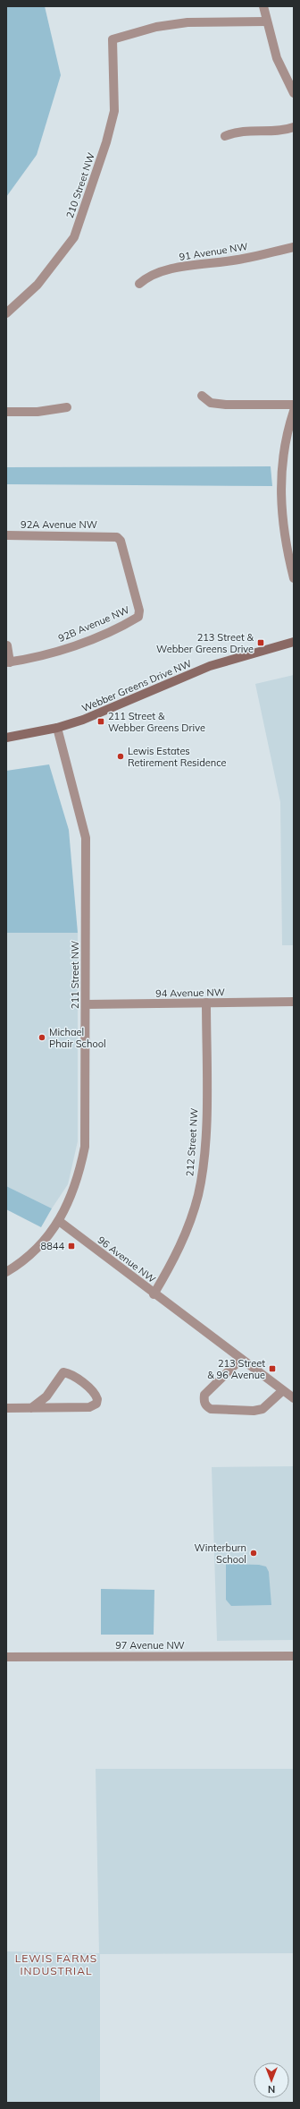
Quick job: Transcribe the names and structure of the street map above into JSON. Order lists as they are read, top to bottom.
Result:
{
  "streets": {
    "main road": ["Webber Greens Drive NW"],
    "street": [
      "210 Street NW",
      "91 Avenue NW",
      "92A Avenue NW",
      "92B Avenue NW",
      "211 Street NW",
      "94 Avenue NW",
      "212 Street NW",
      "96 Avenue NW",
      "97 Avenue NW"
    ]
  },
  "crossings": [
    ["92A Avenue NW", "92B Avenue NW"],
    ["Webber Greens Drive NW", "211 Street NW"],
    ["211 Street NW", "94 Avenue NW"],
    ["211 Street NW", "96 Avenue NW"],
    ["94 Avenue NW", "212 Street NW"],
    ["212 Street NW", "96 Avenue NW"]
  ],
  "districts": ["LEWIS FARMS INDUSTRIAL"],
  "places": {
    "transit": [
      "213 Street & Webber Greens Drive",
      "211 Street & Webber Greens Drive",
      "8844",
      "213 Street & 96 Avenue"
    ],
    "other": ["Lewis Estates Retirement Residence", "Michael Phair School", "Winterburn School"]
  },
  "north": "bottom"
}
